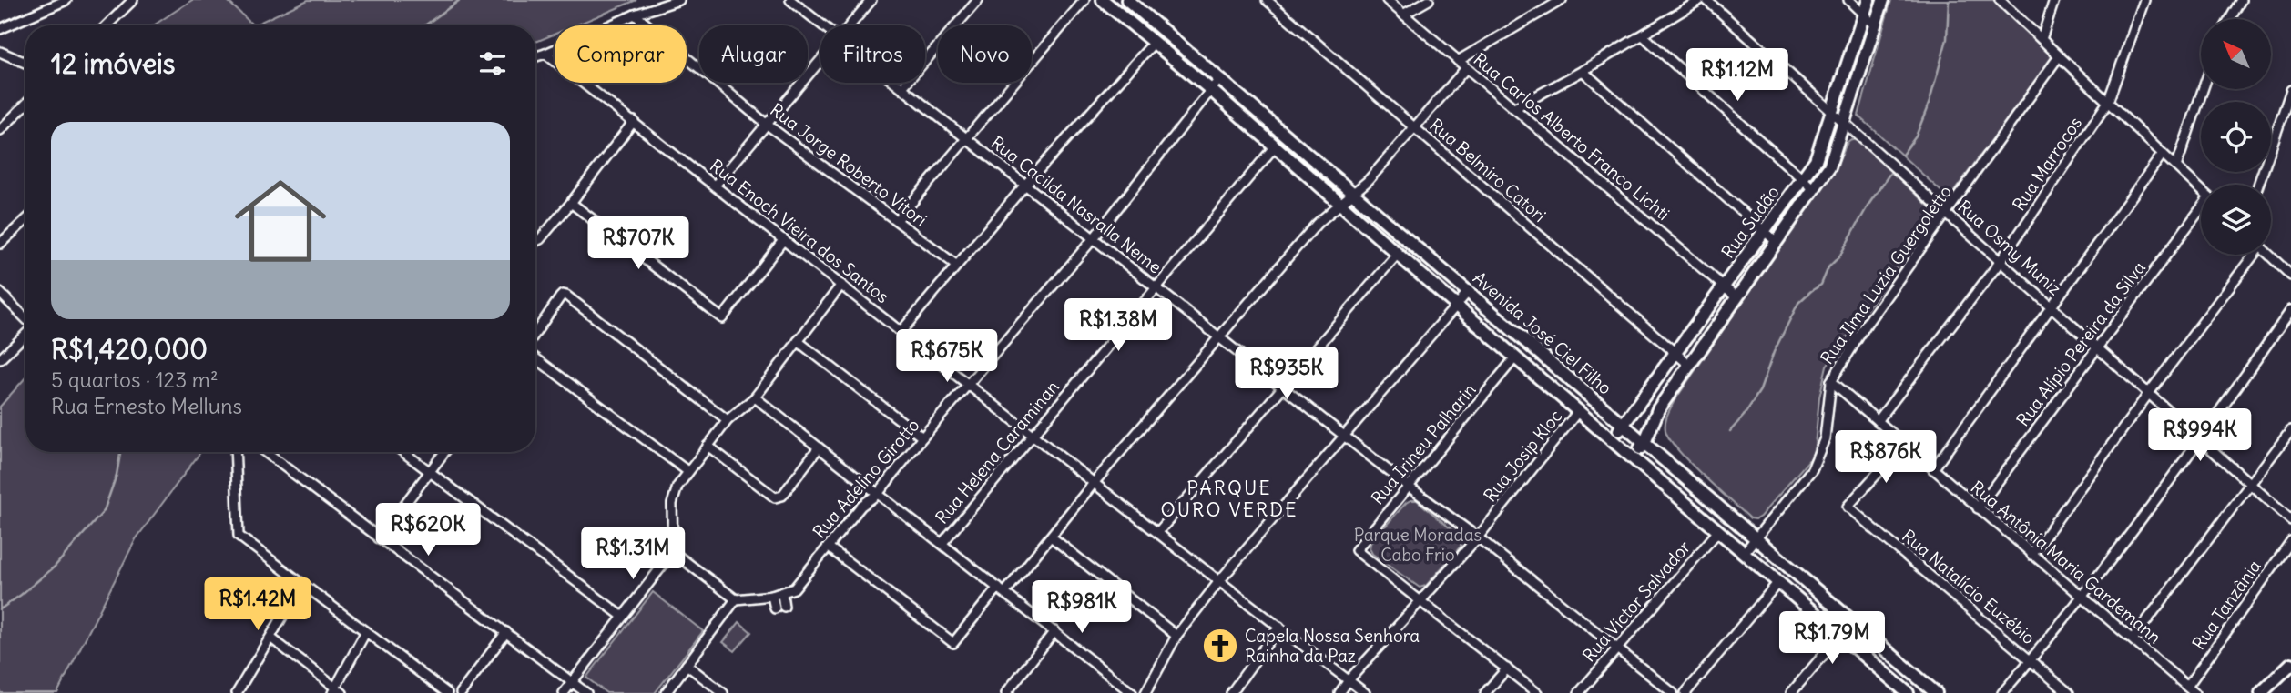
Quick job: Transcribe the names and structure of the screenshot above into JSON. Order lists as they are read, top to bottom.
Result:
{
  "streets": {
    "street": [
      "Rua Carlos Alberto Franco Lichti",
      "Rua Marrocos",
      "Rua Jorge Roberto Vitori",
      "Rua Belmiro Catori",
      "Rua Cacilda Nasralla Neme",
      "Rua Sudão",
      "Rua Enoch Vieira dos Santos",
      "Rua Osmy Muniz",
      "Rua Ilma Luzia Guergoletto",
      "Avenida José Ciel Filho",
      "Rua Alípio Pereira da Silva",
      "Rua Irineu Palharin",
      "Rua Helena Caraminan",
      "Rua Josip Kloc",
      "Rua Adelino Girotto",
      "Rua Antônia Maria Gardemann",
      "Rua Natalício Euzébio",
      "Rua Victor Salvador",
      "Rua Tanzânia"
    ]
  },
  "crossings": [
    ["Rua Carlos Alberto Franco Lichti", "Rua Sudão"],
    ["Rua Marrocos", "Rua Osmy Muniz"],
    ["Rua Marrocos", "Rua Antônia Maria Gardemann"],
    ["Rua Belmiro Catori", "Rua Sudão"],
    ["Rua Cacilda Nasralla Neme", "Rua Irineu Palharin"],
    ["Rua Cacilda Nasralla Neme", "Rua Helena Caraminan"],
    ["Rua Cacilda Nasralla Neme", "Rua Josip Kloc"],
    ["Rua Cacilda Nasralla Neme", "Rua Adelino Girotto"],
    ["Rua Cacilda Nasralla Neme", "Rua Victor Salvador"],
    ["Rua Sudão", "Rua Osmy Muniz"],
    ["Rua Sudão", "Avenida José Ciel Filho"],
    ["Rua Enoch Vieira dos Santos", "Rua Helena Caraminan"],
    ["Rua Enoch Vieira dos Santos", "Rua Josip Kloc"],
    ["Rua Enoch Vieira dos Santos", "Rua Adelino Girotto"],
    ["Rua Osmy Muniz", "Rua Ilma Luzia Guergoletto"],
    ["Rua Osmy Muniz", "Rua Alípio Pereira da Silva"],
    ["Rua Ilma Luzia Guergoletto", "Avenida José Ciel Filho"],
    ["Rua Ilma Luzia Guergoletto", "Rua Antônia Maria Gardemann"],
    ["Avenida José Ciel Filho", "Rua Irineu Palharin"],
    ["Avenida José Ciel Filho", "Rua Helena Caraminan"],
    ["Avenida José Ciel Filho", "Rua Josip Kloc"],
    ["Avenida José Ciel Filho", "Rua Adelino Girotto"],
    ["Avenida José Ciel Filho", "Rua Victor Salvador"],
    ["Rua Alípio Pereira da Silva", "Rua Antônia Maria Gardemann"],
    ["Rua Irineu Palharin", "Rua Josip Kloc"],
    ["Rua Antônia Maria Gardemann", "Rua Natalício Euzébio"],
    ["Rua Antônia Maria Gardemann", "Rua Tanzânia"]
  ],
  "districts": ["PARQUE OURO VERDE"],
  "parks": ["Parque Moradas Cabo Frio"],
  "places": {
    "church": ["Capela Nossa Senhora Rainha da Paz"]
  },
  "north": "top left",
  "page": {
    "chip": [
      "Comprar",
      "Alugar",
      "Filtros",
      "Novo"
    ],
    "heading": "12 imóveis",
    "price": [
      "R$1.12M",
      "R$707K",
      "R$1.38M",
      "R$675K",
      "R$935K",
      "R$994K",
      "R$876K",
      "R$620K",
      "R$1.31M",
      "R$1.42M",
      "R$981K",
      "R$1.79M"
    ],
    "list": [
      {
        "name": "R$1,420,000",
        "note": "5 quartos · 123 m² · Rua Ernesto Melluns"
      }
    ]
  }
}
